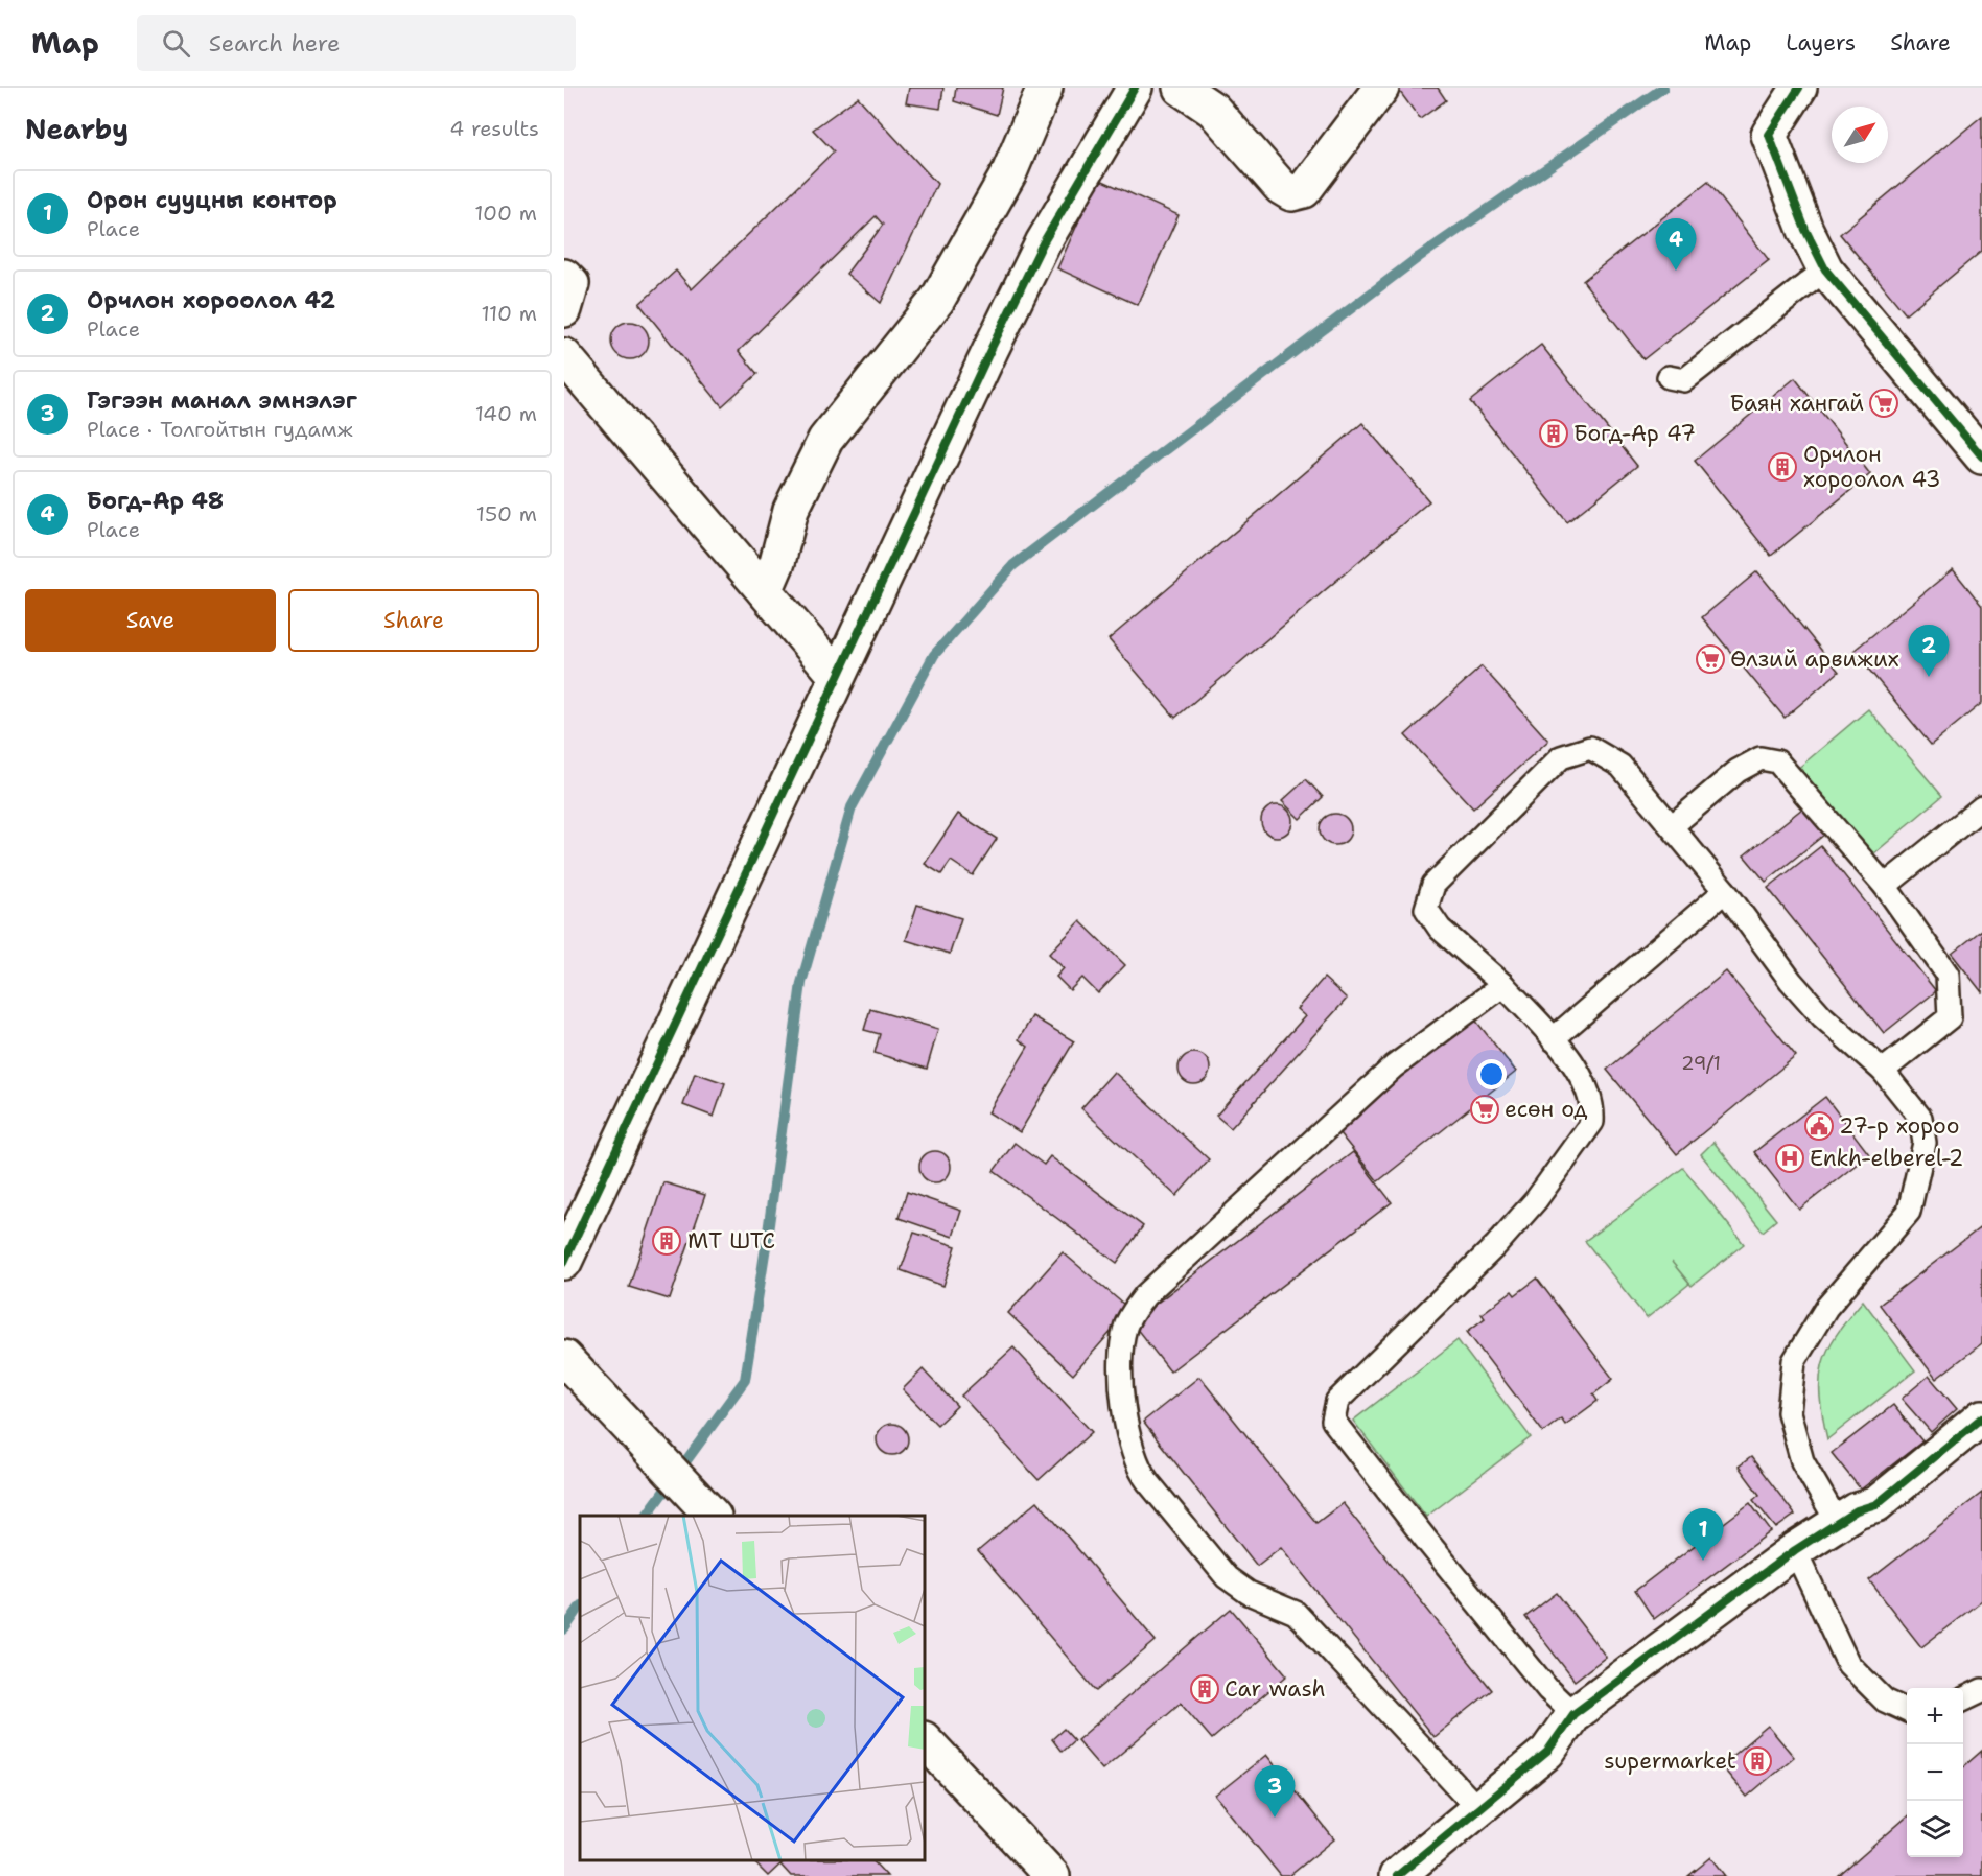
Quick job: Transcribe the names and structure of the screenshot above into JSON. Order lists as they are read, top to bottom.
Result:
{
  "places": {
    "supermarket": ["Баян хангай", "Өлзий арвижих", "есөн од"],
    "building": [
      "Богд-Ар 47",
      "Орчлон хороолол 43",
      "MТ ШТС",
      "Car wash",
      "supermarket"
    ],
    "public building": ["27-р хороо"],
    "hospital": ["Enkh-elberel-2"]
  },
  "house_numbers": ["29/1"],
  "north": "top right",
  "page": {
    "header": "Map",
    "search": "Search here",
    "nav": ["Map", "Layers", "Share"],
    "heading": ["Nearby", "4 results"],
    "list": [
      {
        "mark": "1",
        "name": "Орон сууцны контор",
        "note": "Place",
        "value": "100 m"
      },
      {
        "mark": "2",
        "name": "Орчлон хороолол 42",
        "note": "Place",
        "value": "110 m"
      },
      {
        "mark": "3",
        "name": "Гэгээн манал эмнэлэг",
        "note": "Place · Толгойтын гудамж",
        "value": "140 m"
      },
      {
        "mark": "4",
        "name": "Богд-Ар 48",
        "note": "Place",
        "value": "150 m"
      }
    ],
    "pins": [
      "4",
      "2",
      "1",
      "3"
    ],
    "buttons": ["Save", "Share"],
    "map_buttons": ["+", "−"]
  }
}
